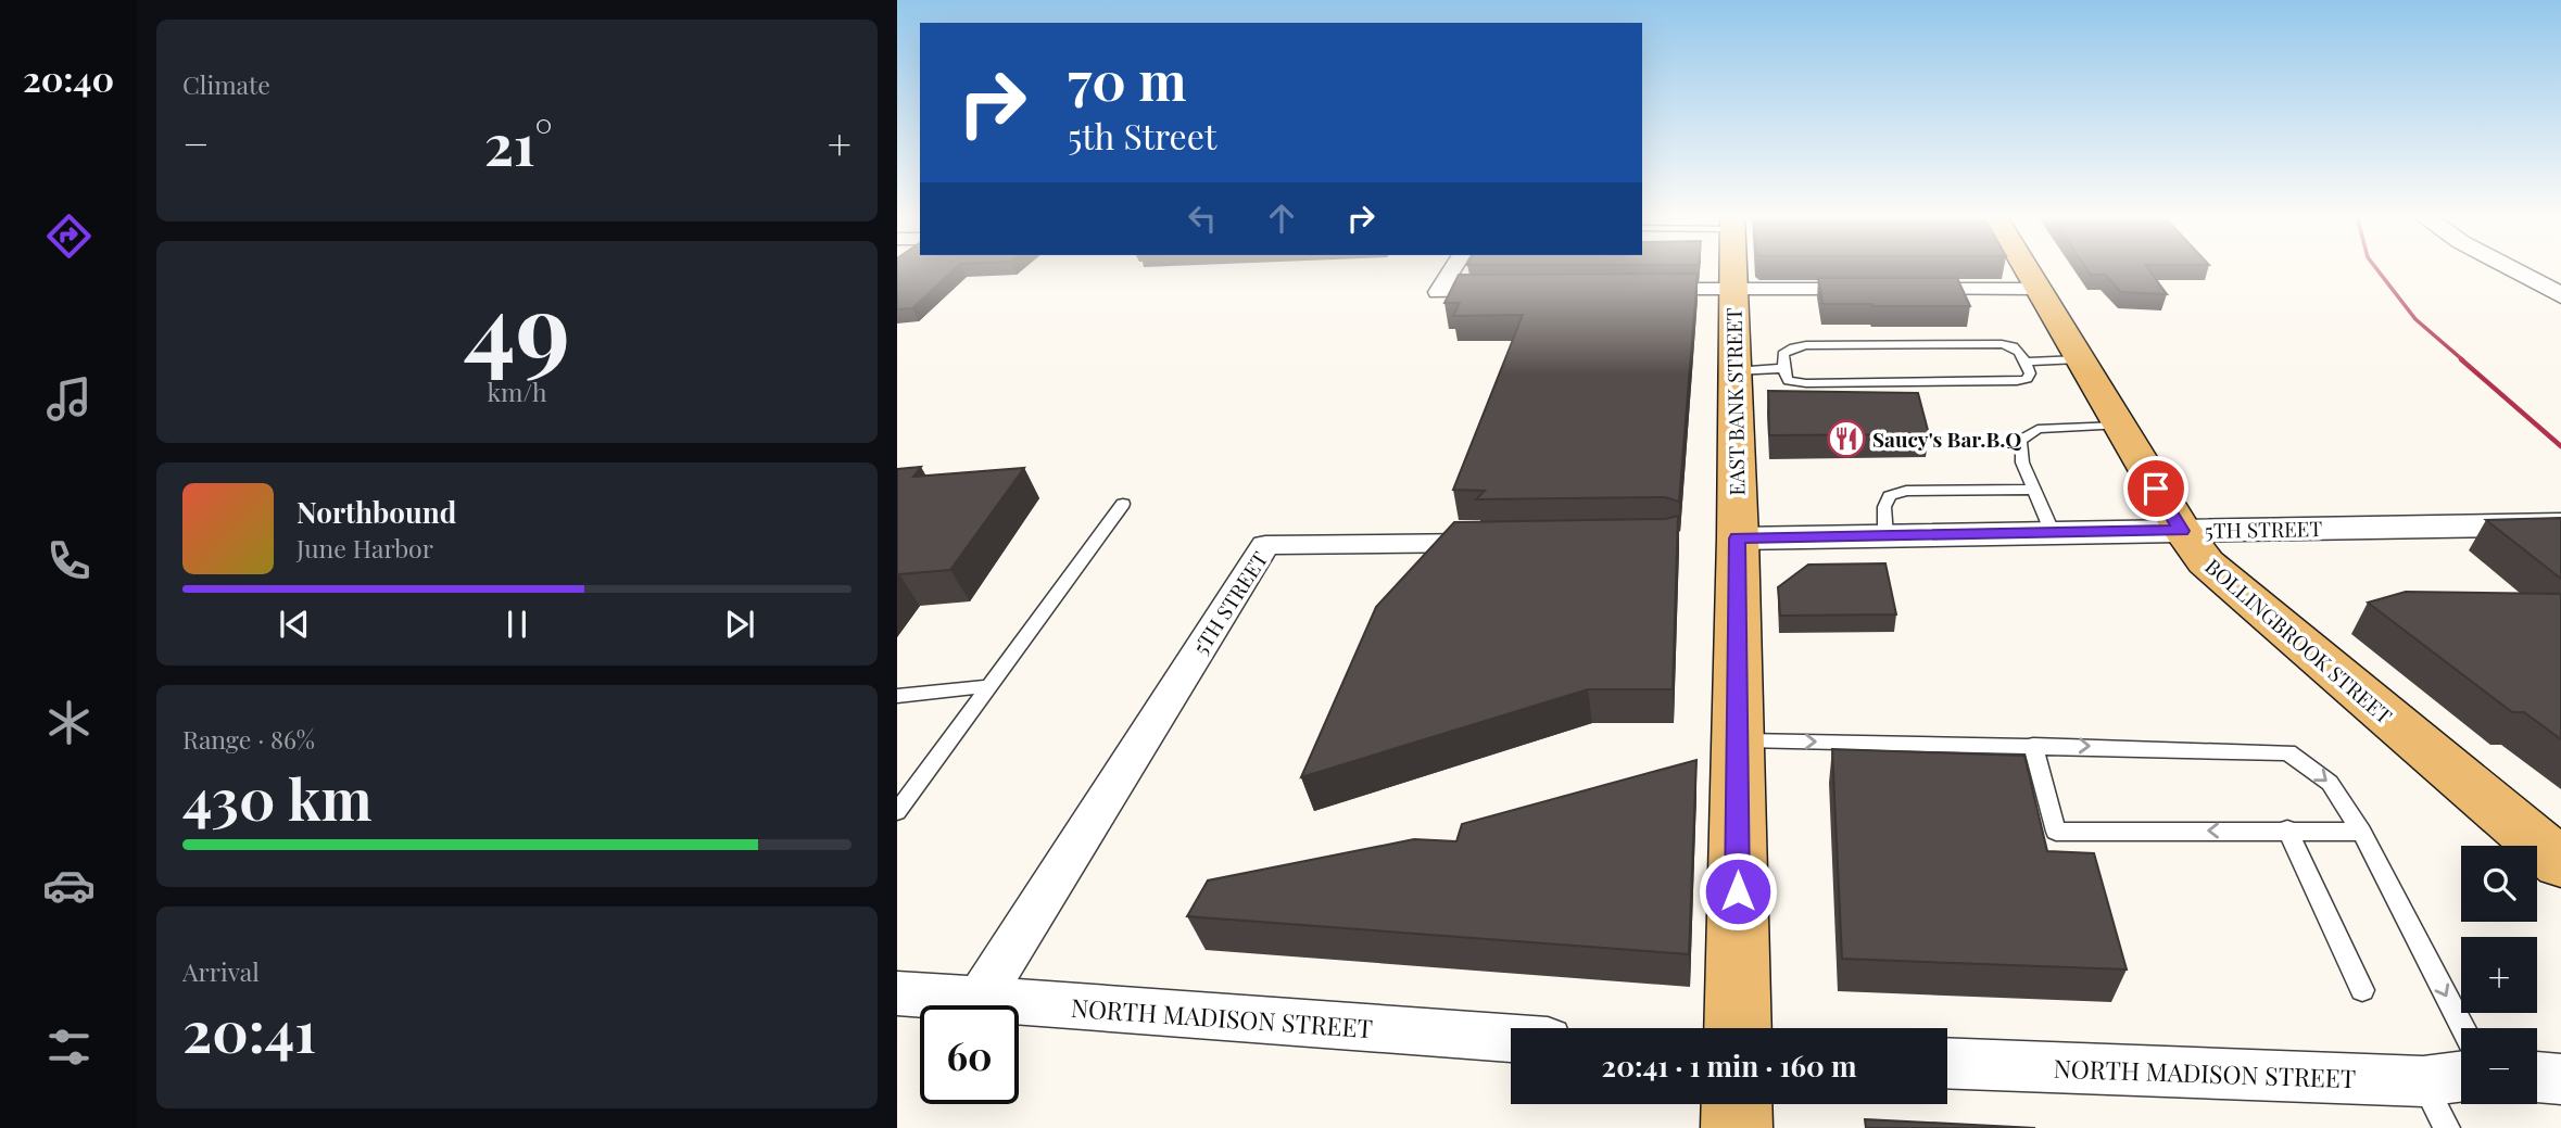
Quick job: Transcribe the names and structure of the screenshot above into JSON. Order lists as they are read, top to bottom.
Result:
{
  "streets": {
    "main road": ["EAST BANK STREET", "BOLLINGBROOK STREET"],
    "street": ["5TH STREET", "NORTH MADISON STREET"]
  },
  "crossings": [
    ["EAST BANK STREET", "5TH STREET"],
    ["5TH STREET", "BOLLINGBROOK STREET"],
    ["5TH STREET", "NORTH MADISON STREET"]
  ],
  "places": {
    "restaurant": ["Saucy's Bar.B.Q"]
  },
  "page": {
    "tabs": "20:40",
    "tile": [
      "Climate",
      ["49", "km/h"],
      ["Range · 86%", "430 km"],
      ["Arrival", "20:41"]
    ],
    "turn": ["70 m", "5th Street"],
    "heat": ["−", "21°", "+"],
    "song": ["Northbound", "June Harbor"],
    "map_buttons": ["+", "−"],
    "limit": "60",
    "trip": "20:41 · 1 min · 160 m"
  }
}
